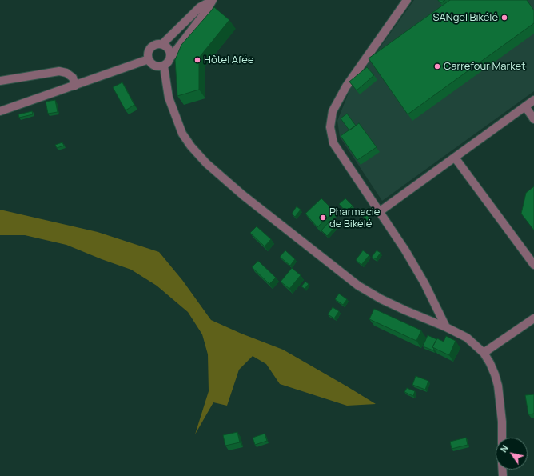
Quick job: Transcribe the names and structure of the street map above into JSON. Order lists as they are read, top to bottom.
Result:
{
  "places": [
    "SANgel Bikélé",
    "Hôtel Afée",
    "Carrefour Market",
    "Pharmacie de Bikélé"
  ],
  "north": "top left"
}
